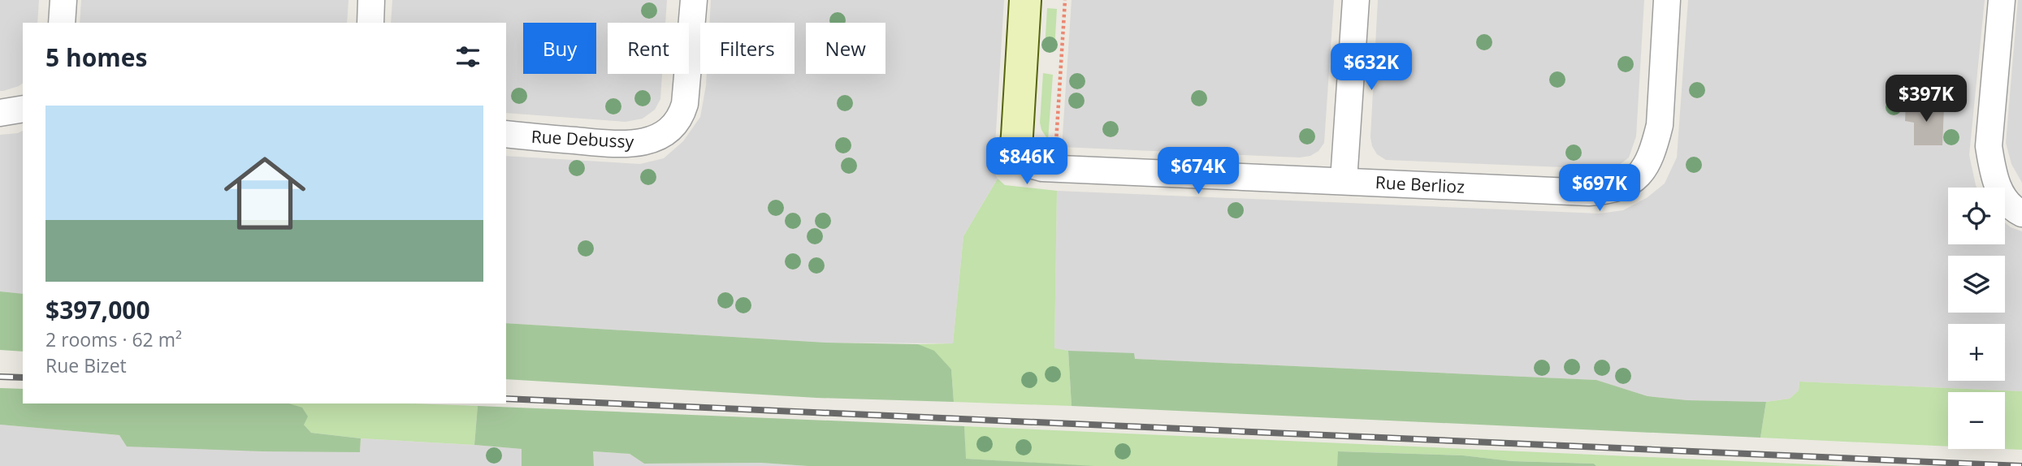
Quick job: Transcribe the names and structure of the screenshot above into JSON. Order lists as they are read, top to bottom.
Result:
{
  "streets": {
    "street": ["Rue Debussy", "Rue Berlioz"]
  },
  "page": {
    "chip": [
      "Buy",
      "Rent",
      "Filters",
      "New"
    ],
    "heading": "5 homes",
    "price": [
      "$632K",
      "$397K",
      "$846K",
      "$674K",
      "$697K"
    ],
    "list": [
      {
        "name": "$397,000",
        "note": "2 rooms · 62 m² · Rue Bizet"
      }
    ],
    "map_buttons": ["+", "−"]
  }
}
